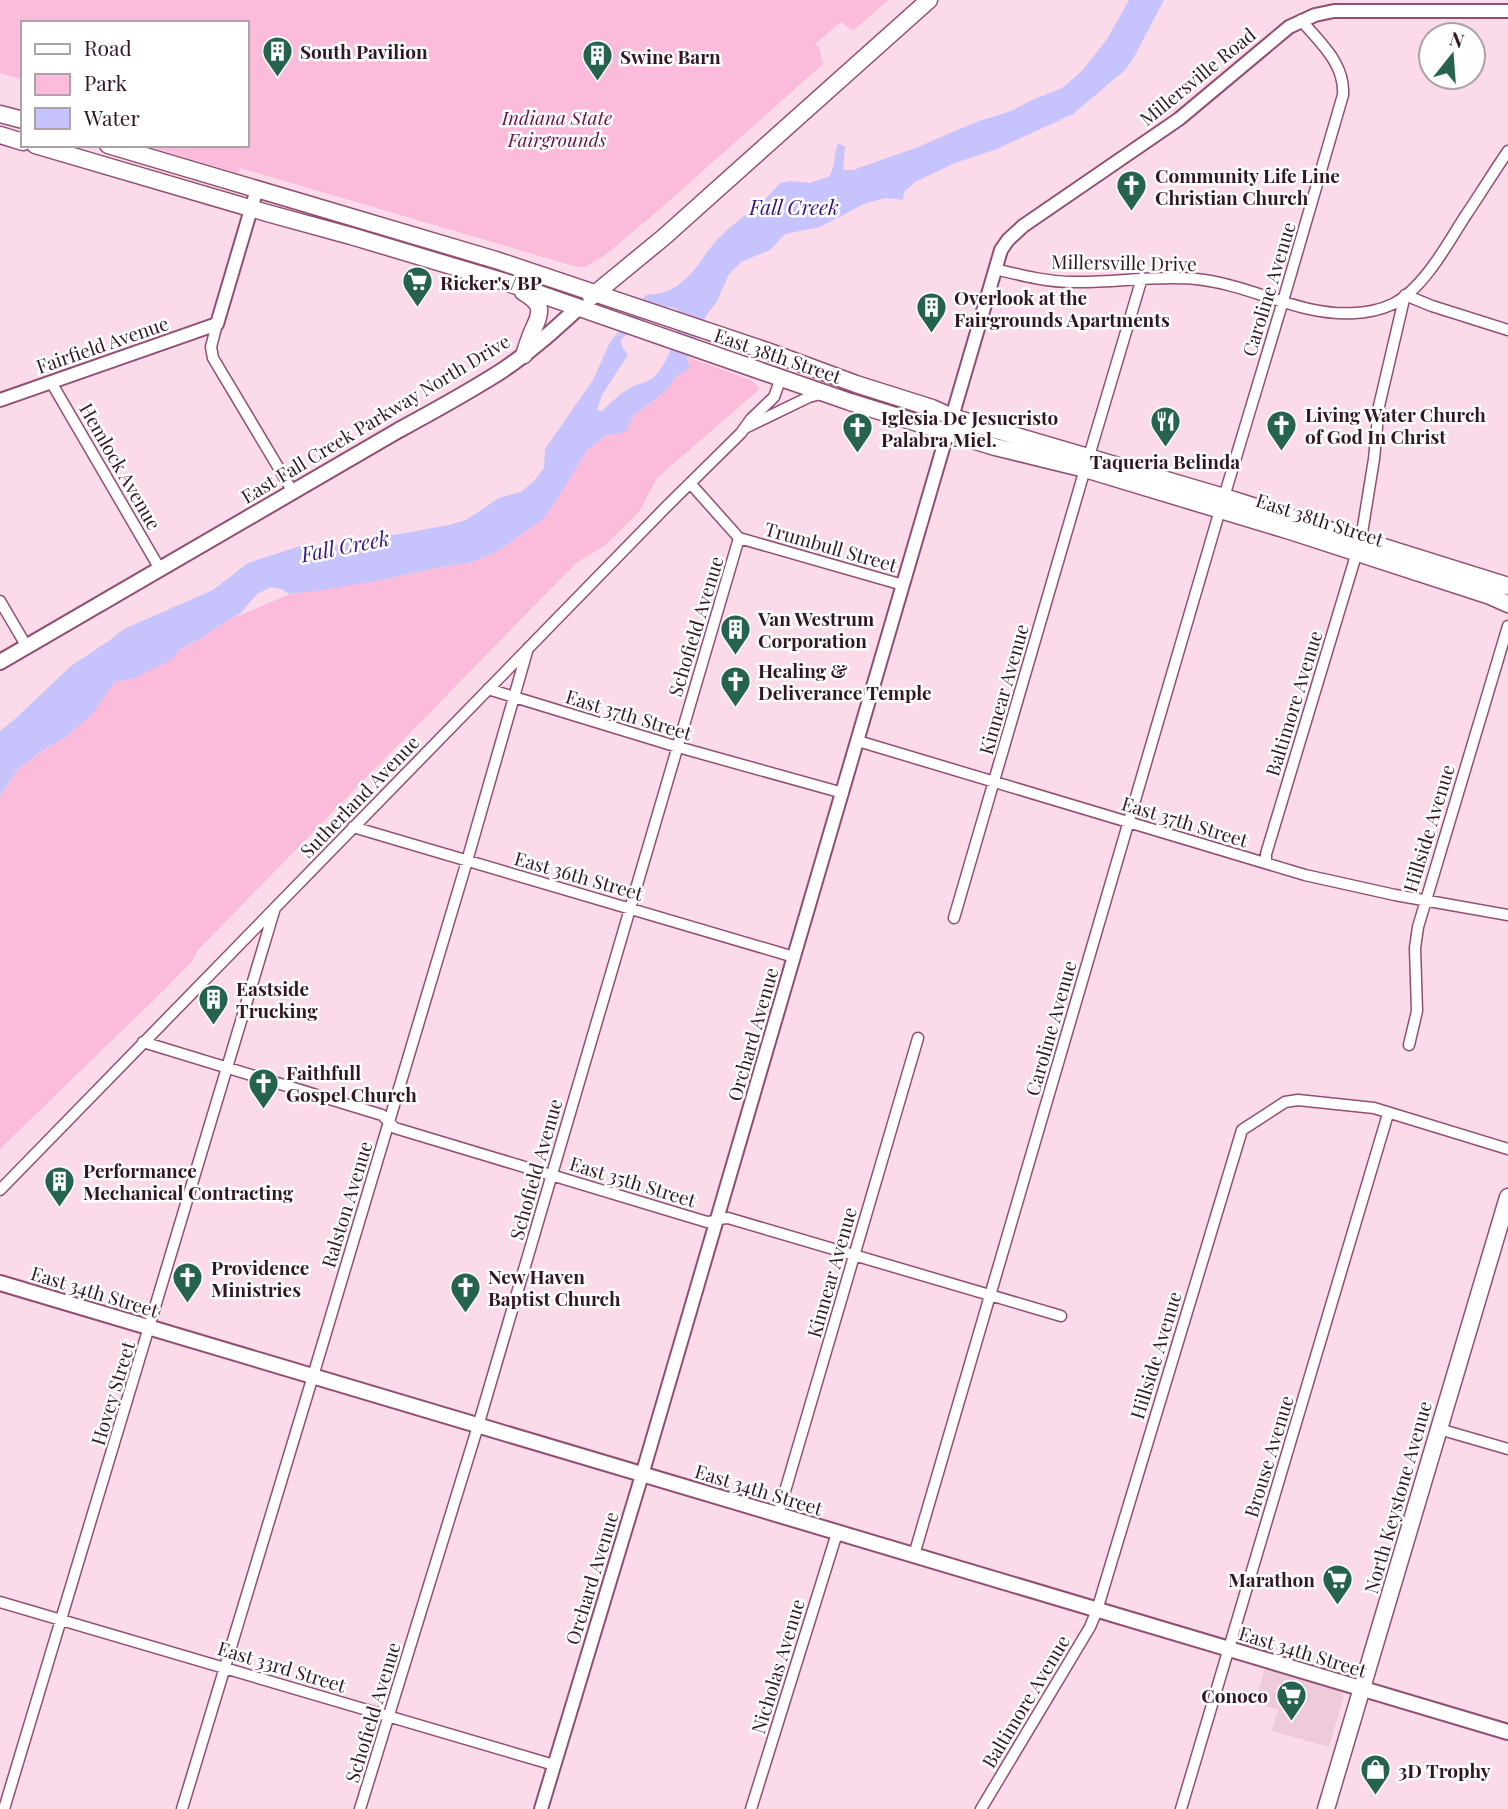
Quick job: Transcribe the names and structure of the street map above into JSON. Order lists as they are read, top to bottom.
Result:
{
  "streets": {
    "main road": [
      "East 38th Street",
      "East Fall Creek Parkway North Drive",
      "East 34th Street",
      "North Keystone Avenue"
    ],
    "street": [
      "Millersville Road",
      "Millersville Drive",
      "Caroline Avenue",
      "Fairfield Avenue",
      "Hemlock Avenue",
      "Trumbull Street",
      "Schofield Avenue",
      "Kinnear Avenue",
      "Baltimore Avenue",
      "East 37th Street",
      "Sutherland Avenue",
      "Hillside Avenue",
      "East 36th Street",
      "Orchard Avenue",
      "East 35th Street",
      "Ralston Avenue",
      "Hovey Street",
      "Brouse Avenue",
      "East 33rd Street",
      "Nicholas Avenue"
    ]
  },
  "crossings": [
    ["Millersville Road", "Millersville Drive"],
    ["Millersville Road", "Caroline Avenue"],
    ["Millersville Road", "Orchard Avenue"],
    ["Millersville Drive", "Caroline Avenue"],
    ["Millersville Drive", "Kinnear Avenue"],
    ["Millersville Drive", "Baltimore Avenue"],
    ["Millersville Drive", "Orchard Avenue"],
    ["Caroline Avenue", "East 38th Street"],
    ["Caroline Avenue", "East 37th Street"],
    ["Caroline Avenue", "East 35th Street"],
    ["Caroline Avenue", "East 34th Street"],
    ["Fairfield Avenue", "Hemlock Avenue"],
    ["East 38th Street", "East Fall Creek Parkway North Drive"],
    ["East 38th Street", "Kinnear Avenue"],
    ["East 38th Street", "Baltimore Avenue"],
    ["East 38th Street", "Sutherland Avenue"],
    ["East 38th Street", "Orchard Avenue"],
    ["East Fall Creek Parkway North Drive", "Hemlock Avenue"],
    ["Trumbull Street", "Schofield Avenue"],
    ["Trumbull Street", "Sutherland Avenue"],
    ["Trumbull Street", "Orchard Avenue"],
    ["Schofield Avenue", "East 37th Street"],
    ["Schofield Avenue", "East 36th Street"],
    ["Schofield Avenue", "East 35th Street"],
    ["Schofield Avenue", "East 34th Street"],
    ["Schofield Avenue", "East 33rd Street"],
    ["Kinnear Avenue", "East 37th Street"],
    ["Kinnear Avenue", "East 35th Street"],
    ["Kinnear Avenue", "East 34th Street"],
    ["Baltimore Avenue", "East 37th Street"],
    ["Baltimore Avenue", "Hillside Avenue"],
    ["Baltimore Avenue", "East 34th Street"],
    ["East 37th Street", "Sutherland Avenue"],
    ["East 37th Street", "Hillside Avenue"],
    ["East 37th Street", "Orchard Avenue"],
    ["East 37th Street", "Ralston Avenue"],
    ["Sutherland Avenue", "East 36th Street"],
    ["Sutherland Avenue", "East 35th Street"],
    ["Sutherland Avenue", "Ralston Avenue"],
    ["Sutherland Avenue", "Hovey Street"],
    ["Hillside Avenue", "East 34th Street"],
    ["Hillside Avenue", "Brouse Avenue"],
    ["East 36th Street", "Orchard Avenue"],
    ["East 36th Street", "Ralston Avenue"],
    ["Orchard Avenue", "East 35th Street"],
    ["Orchard Avenue", "East 34th Street"],
    ["Orchard Avenue", "East 33rd Street"],
    ["East 35th Street", "Ralston Avenue"],
    ["East 35th Street", "Hovey Street"],
    ["Ralston Avenue", "East 34th Street"],
    ["Ralston Avenue", "East 33rd Street"],
    ["East 34th Street", "Hovey Street"],
    ["East 34th Street", "Brouse Avenue"],
    ["East 34th Street", "North Keystone Avenue"],
    ["East 34th Street", "Nicholas Avenue"],
    ["Hovey Street", "East 33rd Street"]
  ],
  "water": ["Fall Creek"],
  "parks": ["Indiana State Fairgrounds"],
  "places": {
    "building": [
      "South Pavilion",
      "Swine Barn",
      "Overlook at the Fairgrounds Apartments",
      "Van Westrum Corporation",
      "Eastside Trucking",
      "Performance Mechanical Contracting"
    ],
    "church": [
      "Community Life Line Christian Church",
      "Living Water Church of God In Christ",
      "Iglesia De Jesucristo Palabra Miel.",
      "Healing & Deliverance Temple",
      "Faithfull Gospel Church",
      "Providence Ministries",
      "New Haven Baptist Church"
    ],
    "supermarket": ["Ricker's/BP", "Marathon", "Conoco"],
    "restaurant": ["Taqueria Belinda"],
    "shop": ["3D Trophy"]
  },
  "legend": ["Road", "Park", "Water"],
  "north": "top"
}
